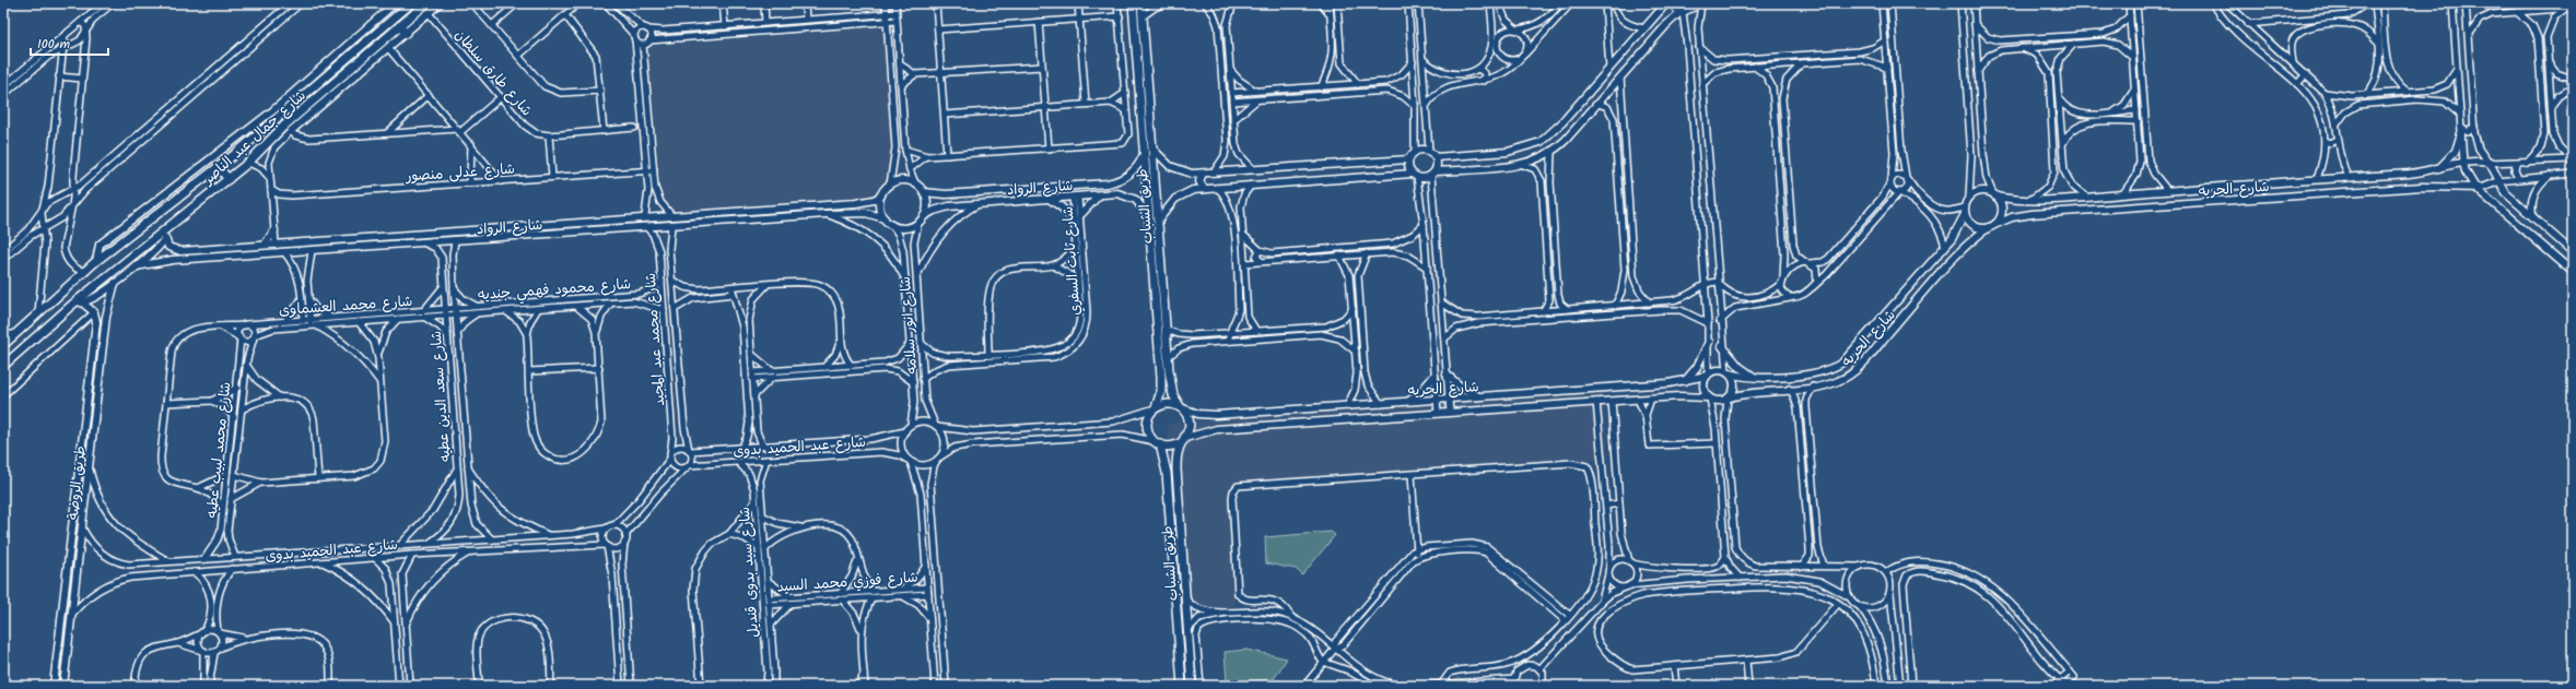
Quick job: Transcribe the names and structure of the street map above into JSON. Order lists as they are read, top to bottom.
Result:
{
  "streets": {
    "main road": ["شارع جمال عبد الناصر", "طريق الشباب"],
    "street": [
      "شارع طارق سلطان",
      "شارع عدلى منصور",
      "شارع الرواد",
      "شارع الحريه",
      "شارع ثابت السفري",
      "شارع محمود فهمي جنديه",
      "شارع محمد العشماوى",
      "شارع انور سلامه",
      "شارع محمد عبد المجيد",
      "شارع سعد الدين عطيه",
      "شارع عبد الحميد بدوى",
      "شارع محمد لبيب عطيه",
      "طريق الروضة",
      "شارع سيد بدوى قنديل",
      "شارع فوزي محمد السيد"
    ]
  },
  "crossings": [
    ["شارع الرواد", "طريق الشباب"],
    ["شارع الرواد", "شارع ثابت السفري"],
    ["شارع الرواد", "شارع انور سلامه"],
    ["شارع الرواد", "شارع محمد عبد المجيد"],
    ["شارع الرواد", "شارع سعد الدين عطيه"],
    ["شارع الحريه", "طريق الشباب"],
    ["شارع ثابت السفري", "شارع انور سلامه"],
    ["شارع محمود فهمي جنديه", "شارع محمد العشماوى"],
    ["شارع محمود فهمي جنديه", "شارع محمد عبد المجيد"],
    ["شارع محمود فهمي جنديه", "شارع سعد الدين عطيه"],
    ["شارع محمد العشماوى", "شارع سعد الدين عطيه"],
    ["شارع محمد العشماوى", "شارع محمد لبيب عطيه"],
    ["شارع انور سلامه", "شارع عبد الحميد بدوى"],
    ["شارع محمد عبد المجيد", "شارع عبد الحميد بدوى"],
    ["شارع سعد الدين عطيه", "شارع عبد الحميد بدوى"],
    ["شارع عبد الحميد بدوى", "شارع محمد لبيب عطيه"],
    ["شارع عبد الحميد بدوى", "طريق الروضة"],
    ["شارع عبد الحميد بدوى", "شارع سيد بدوى قنديل"],
    ["شارع سيد بدوى قنديل", "شارع فوزي محمد السيد"]
  ],
  "scale_bar": "100 m"
}
